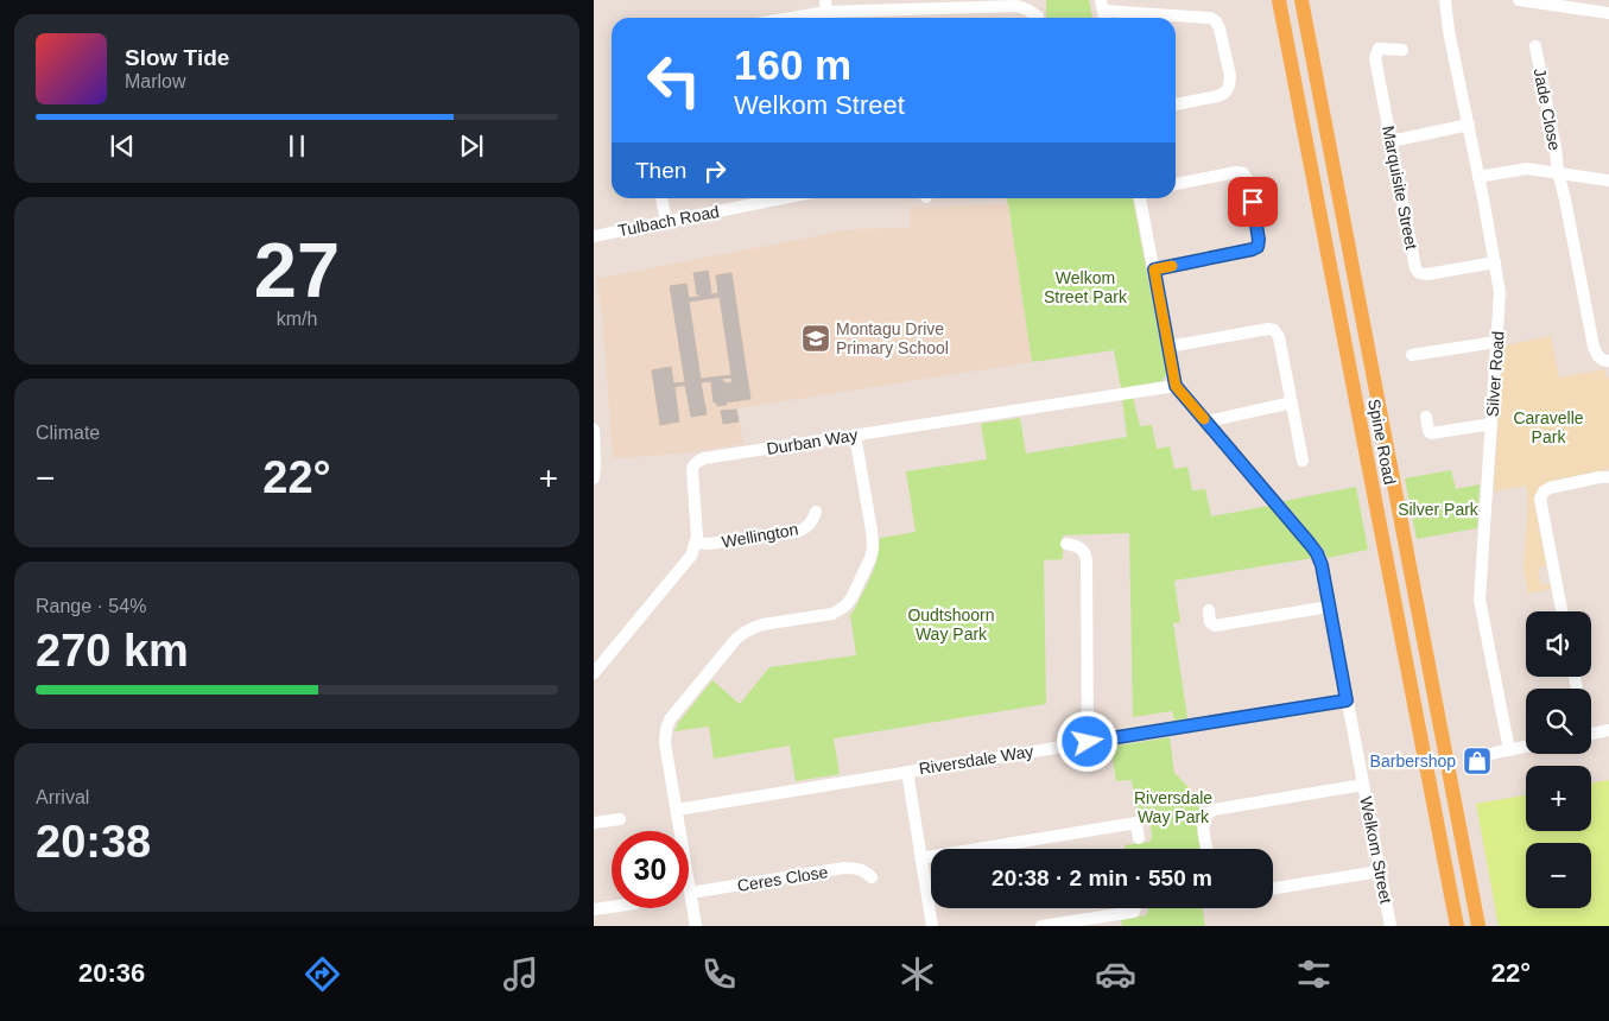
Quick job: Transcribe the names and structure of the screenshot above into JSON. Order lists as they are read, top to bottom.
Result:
{
  "streets": {
    "main road": ["Spine Road"],
    "street": [
      "Jade Close",
      "Marquisite Street",
      "Tulbach Road",
      "Silver Road",
      "Durban Way",
      "Wellington",
      "Riversdale Way",
      "Welkom Street",
      "Ceres Close"
    ]
  },
  "crossings": [
    ["Marquisite Street", "Silver Road"],
    ["Durban Way", "Wellington"],
    ["Durban Way", "Welkom Street"],
    ["Riversdale Way", "Welkom Street"]
  ],
  "parks": [
    "Welkom Street Park",
    "Caravelle Park",
    "Silver Park",
    "Oudtshoorn Way Park",
    "Riversdale Way Park"
  ],
  "places": {
    "school or university": ["Montagu Drive Primary School"],
    "shop": ["Barbershop"]
  },
  "page": {
    "turn": ["160 m", "Welkom Street"],
    "song": ["Slow Tide", "Marlow"],
    "then": "Then",
    "tile": [
      ["27", "km/h"],
      "Climate",
      ["Range · 54%", "270 km"],
      ["Arrival", "20:38"]
    ],
    "heat": ["−", "22°", "+"],
    "map_buttons": ["+", "−"],
    "limit": "30",
    "trip": "20:38 · 2 min · 550 m",
    "tabs": ["20:36", "22°"]
  }
}
